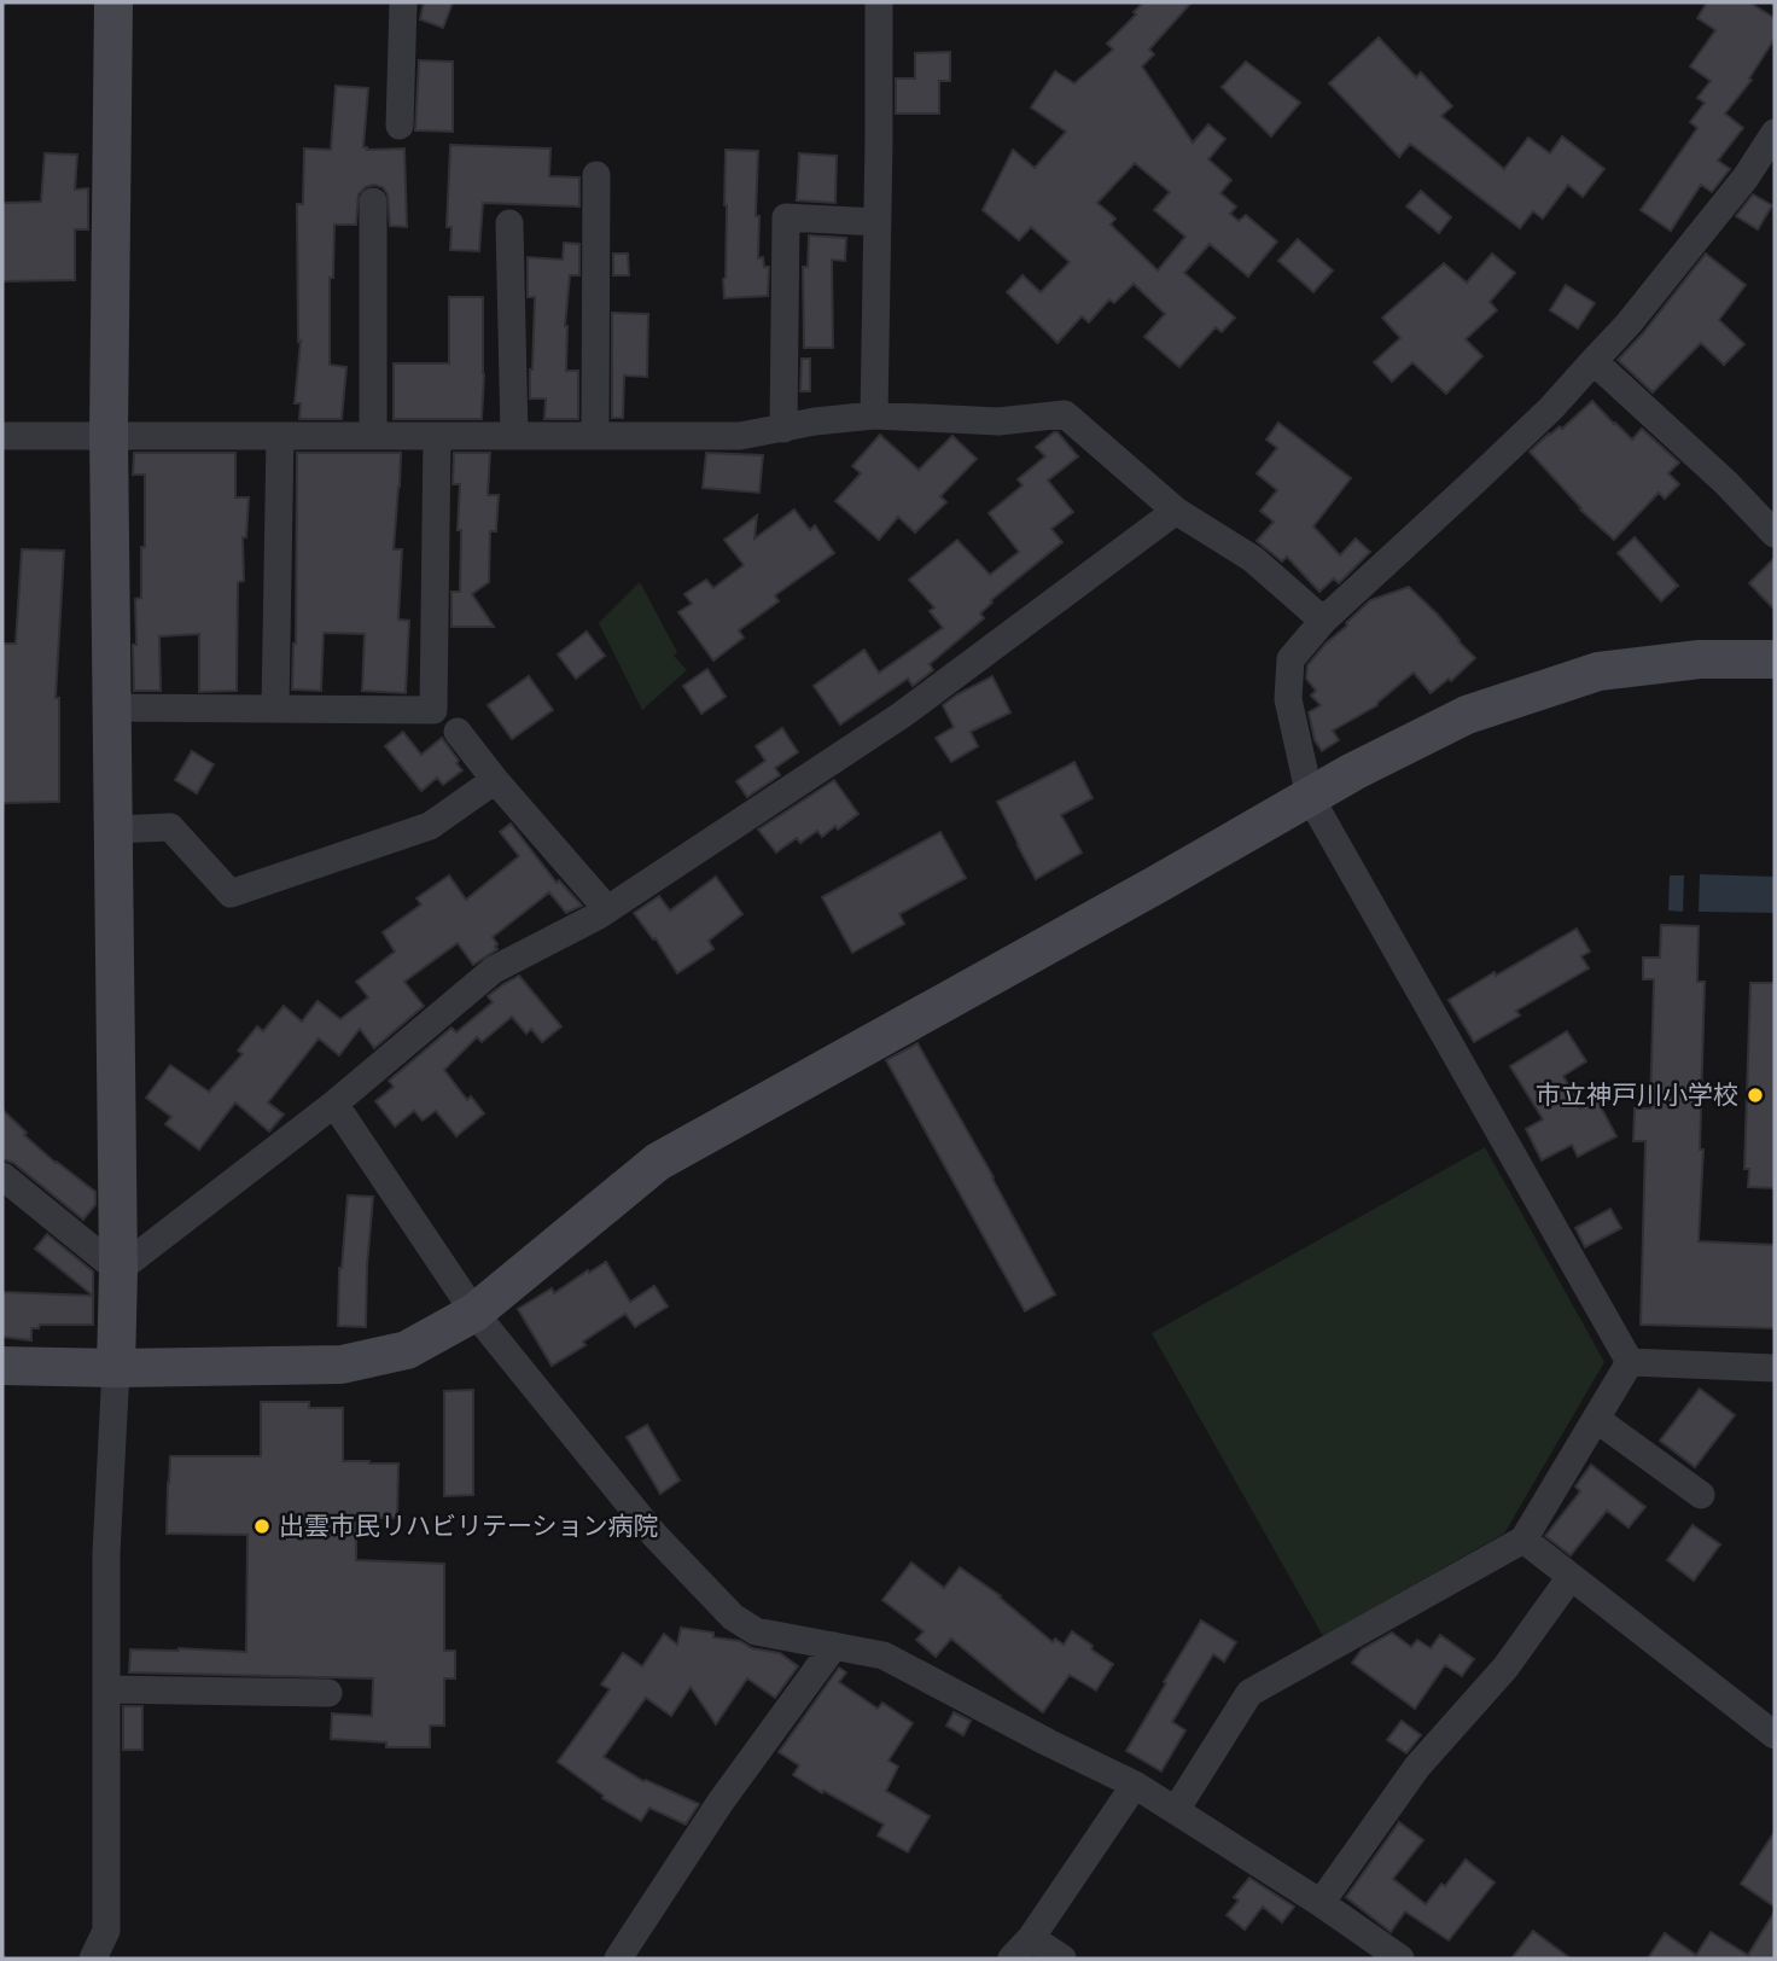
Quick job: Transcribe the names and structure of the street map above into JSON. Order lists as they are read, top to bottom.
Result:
{
  "places": ["市立神戸川小学校", "出雲市民リハビリテーション病院"]
}
